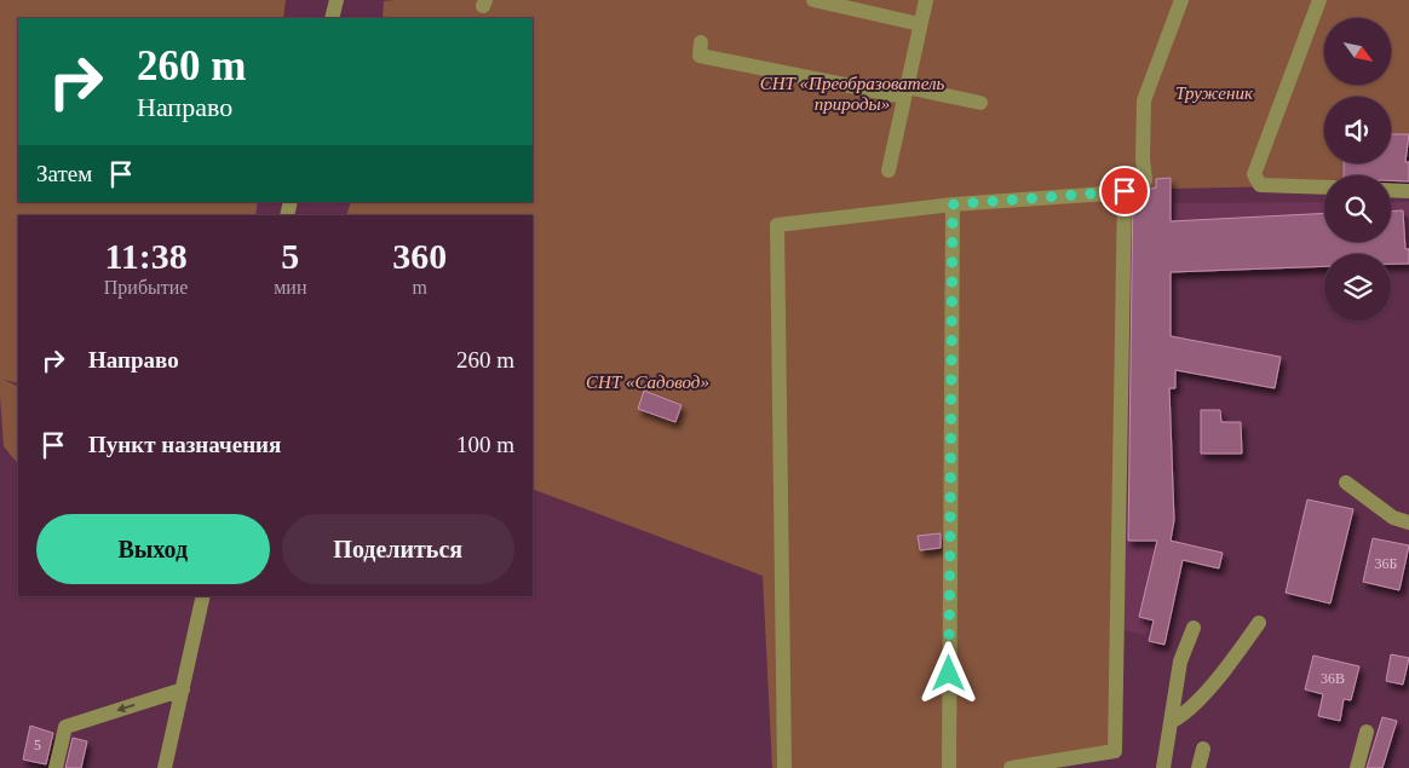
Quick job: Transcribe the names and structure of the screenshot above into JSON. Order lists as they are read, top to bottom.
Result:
{
  "parks": ["СНТ «Преобразователь природы»", "Труженик", "СНТ «Садовод»"],
  "house_numbers": ["36Б", "36В", "5"],
  "north": "bottom right",
  "page": {
    "turn": ["260 m", "Направо"],
    "then": "Затем",
    "eta": [
      "11:38",
      "Прибытие",
      "5",
      "мин",
      "360",
      "m"
    ],
    "list": [
      {
        "name": "Направо",
        "value": "260 m"
      },
      {
        "name": "Пункт назначения",
        "value": "100 m"
      }
    ],
    "buttons": ["Выход", "Поделиться"]
  }
}
